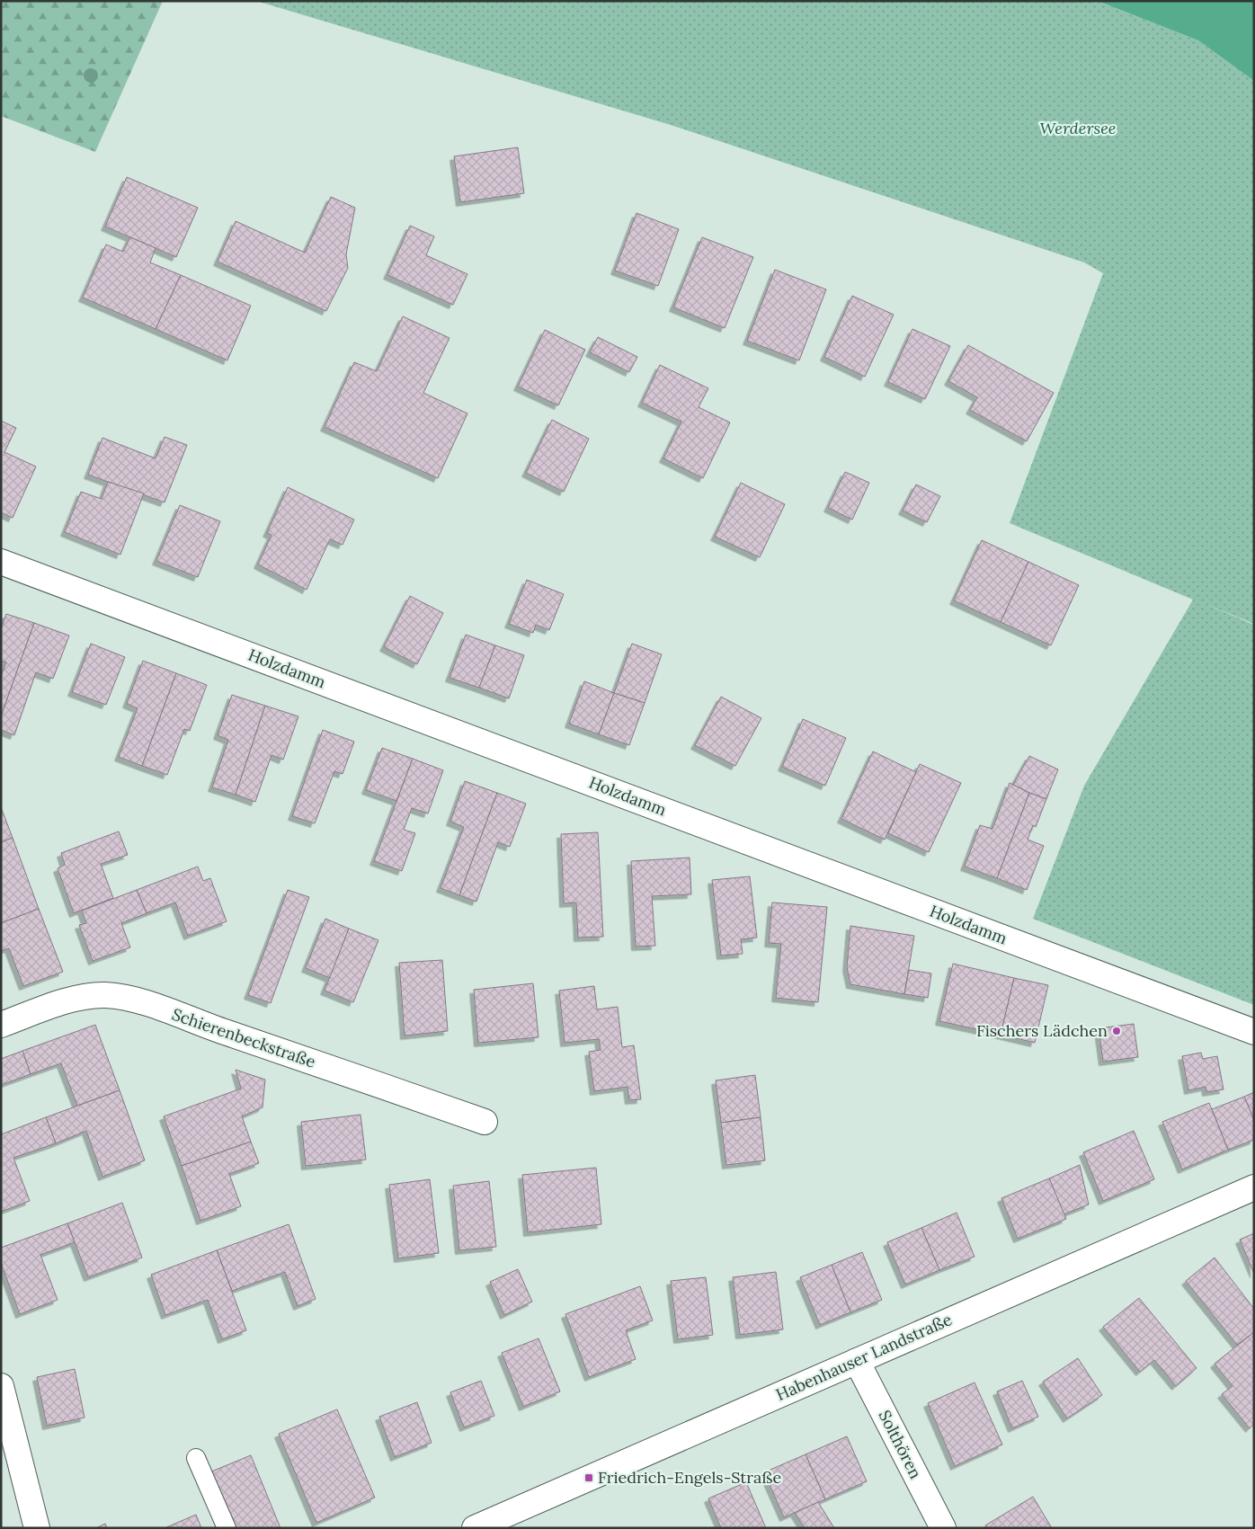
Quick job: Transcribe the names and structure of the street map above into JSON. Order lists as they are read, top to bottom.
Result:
{
  "streets": {
    "street": [
      "Holzdamm",
      "Schierenbeckstraße",
      "Habenhauser Landstraße",
      "Solthören"
    ]
  },
  "crossings": [
    ["Habenhauser Landstraße", "Solthören"]
  ],
  "parks": ["Werdersee"],
  "places": {
    "other": ["Fischers Lädchen"],
    "transit": ["Friedrich-Engels-Straße"]
  }
}
